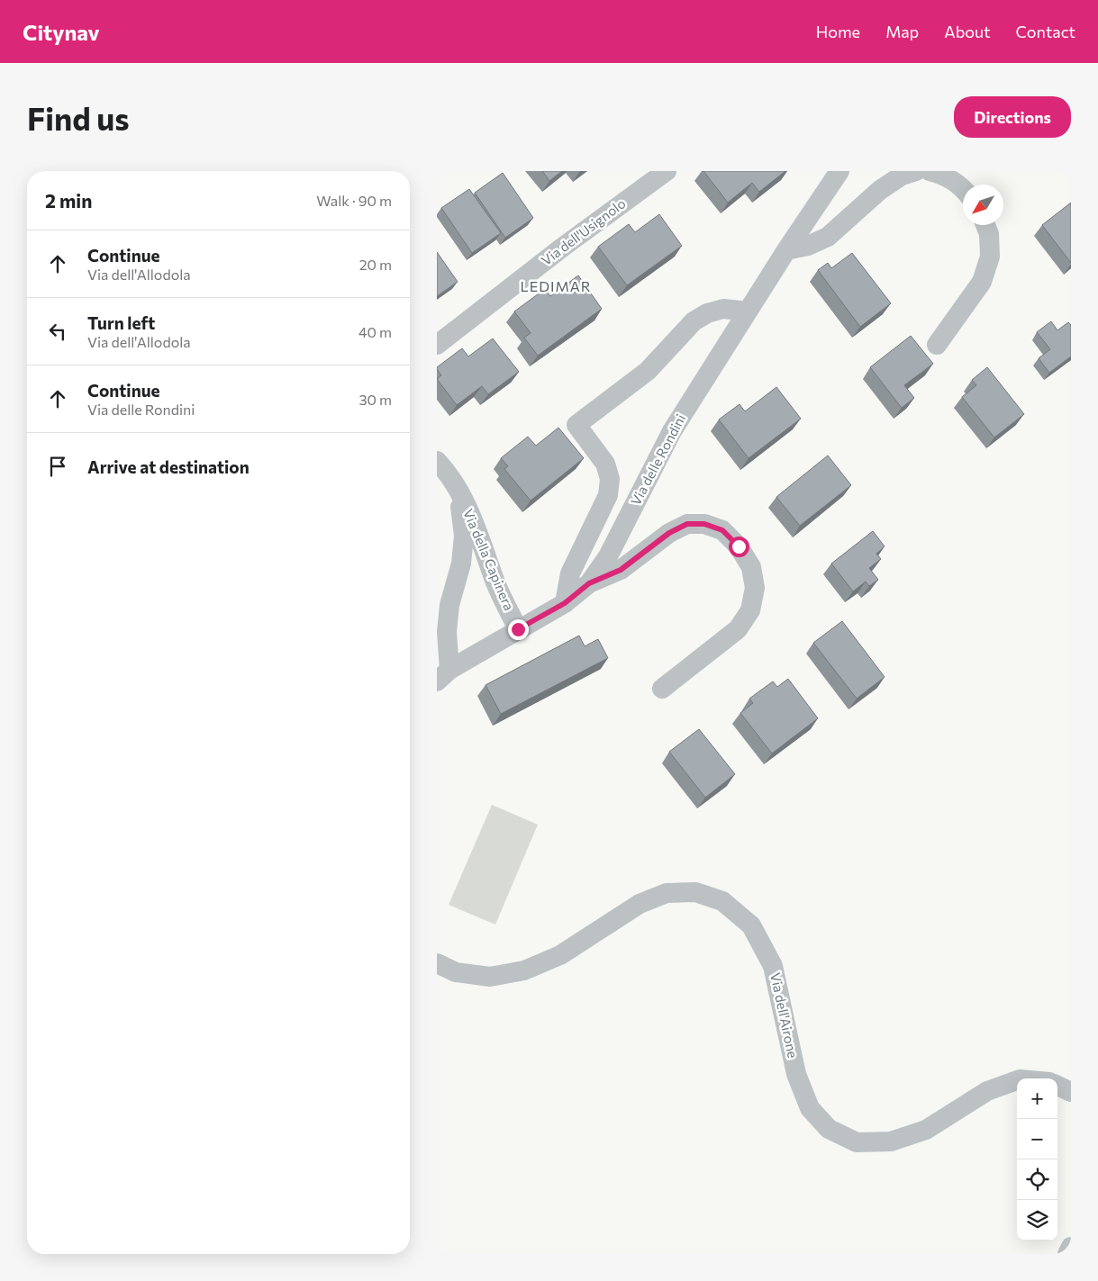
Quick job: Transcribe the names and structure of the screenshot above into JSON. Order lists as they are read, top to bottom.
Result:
{
  "streets": {
    "street": [
      "Via dell'Usignolo",
      "Via delle Rondini",
      "Via della Capinera",
      "Via dell'Airone"
    ]
  },
  "crossings": [
    ["Via delle Rondini", "Via della Capinera"]
  ],
  "districts": ["LEDIMAR"],
  "north": "bottom left",
  "page": {
    "header": "Citynav",
    "nav": [
      "Home",
      "Map",
      "About",
      "Contact"
    ],
    "buttons": "Directions",
    "title": "Find us",
    "heading": ["2 min", "Walk · 90 m"],
    "list": [
      ["Continue", "Via dell'Allodola", "20 m"],
      ["Turn left", "Via dell'Allodola", "40 m"],
      ["Continue", "Via delle Rondini", "30 m"],
      "Arrive at destination"
    ],
    "map_buttons": ["+", "−"]
  }
}
